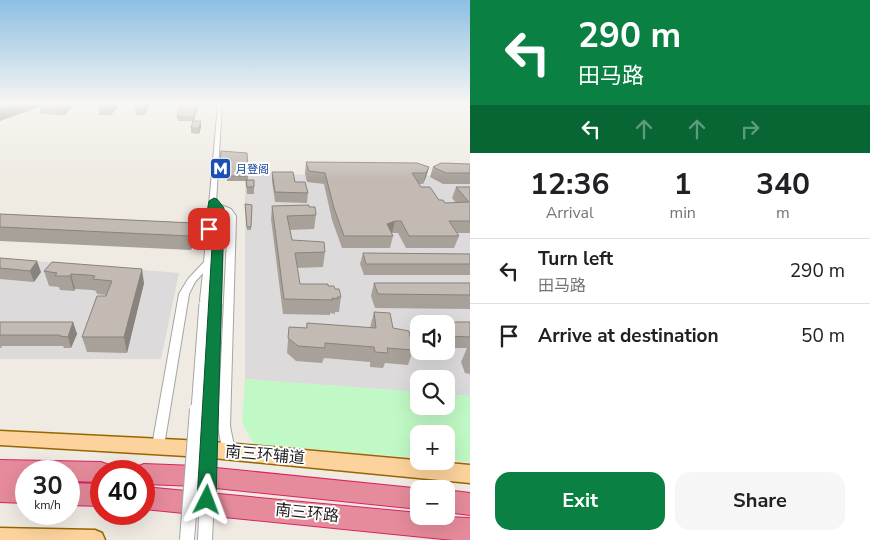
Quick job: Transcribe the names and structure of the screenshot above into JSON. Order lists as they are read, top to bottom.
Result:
{
  "streets": {
    "highway": ["南三环路"],
    "main road": ["南三环辅道"]
  },
  "places": {
    "metro station": ["月登阁"]
  },
  "page": {
    "turn": ["290 m", "田马路"],
    "eta": [
      "12:36",
      "Arrival",
      "1",
      "min",
      "340",
      "m"
    ],
    "list": [
      {
        "name": "Turn left",
        "note": "田马路",
        "value": "290 m"
      },
      {
        "name": "Arrive at destination",
        "value": "50 m"
      }
    ],
    "map_buttons": ["+", "−"],
    "speed": "30 km/h",
    "limit": "40",
    "buttons": ["Exit", "Share"]
  }
}
